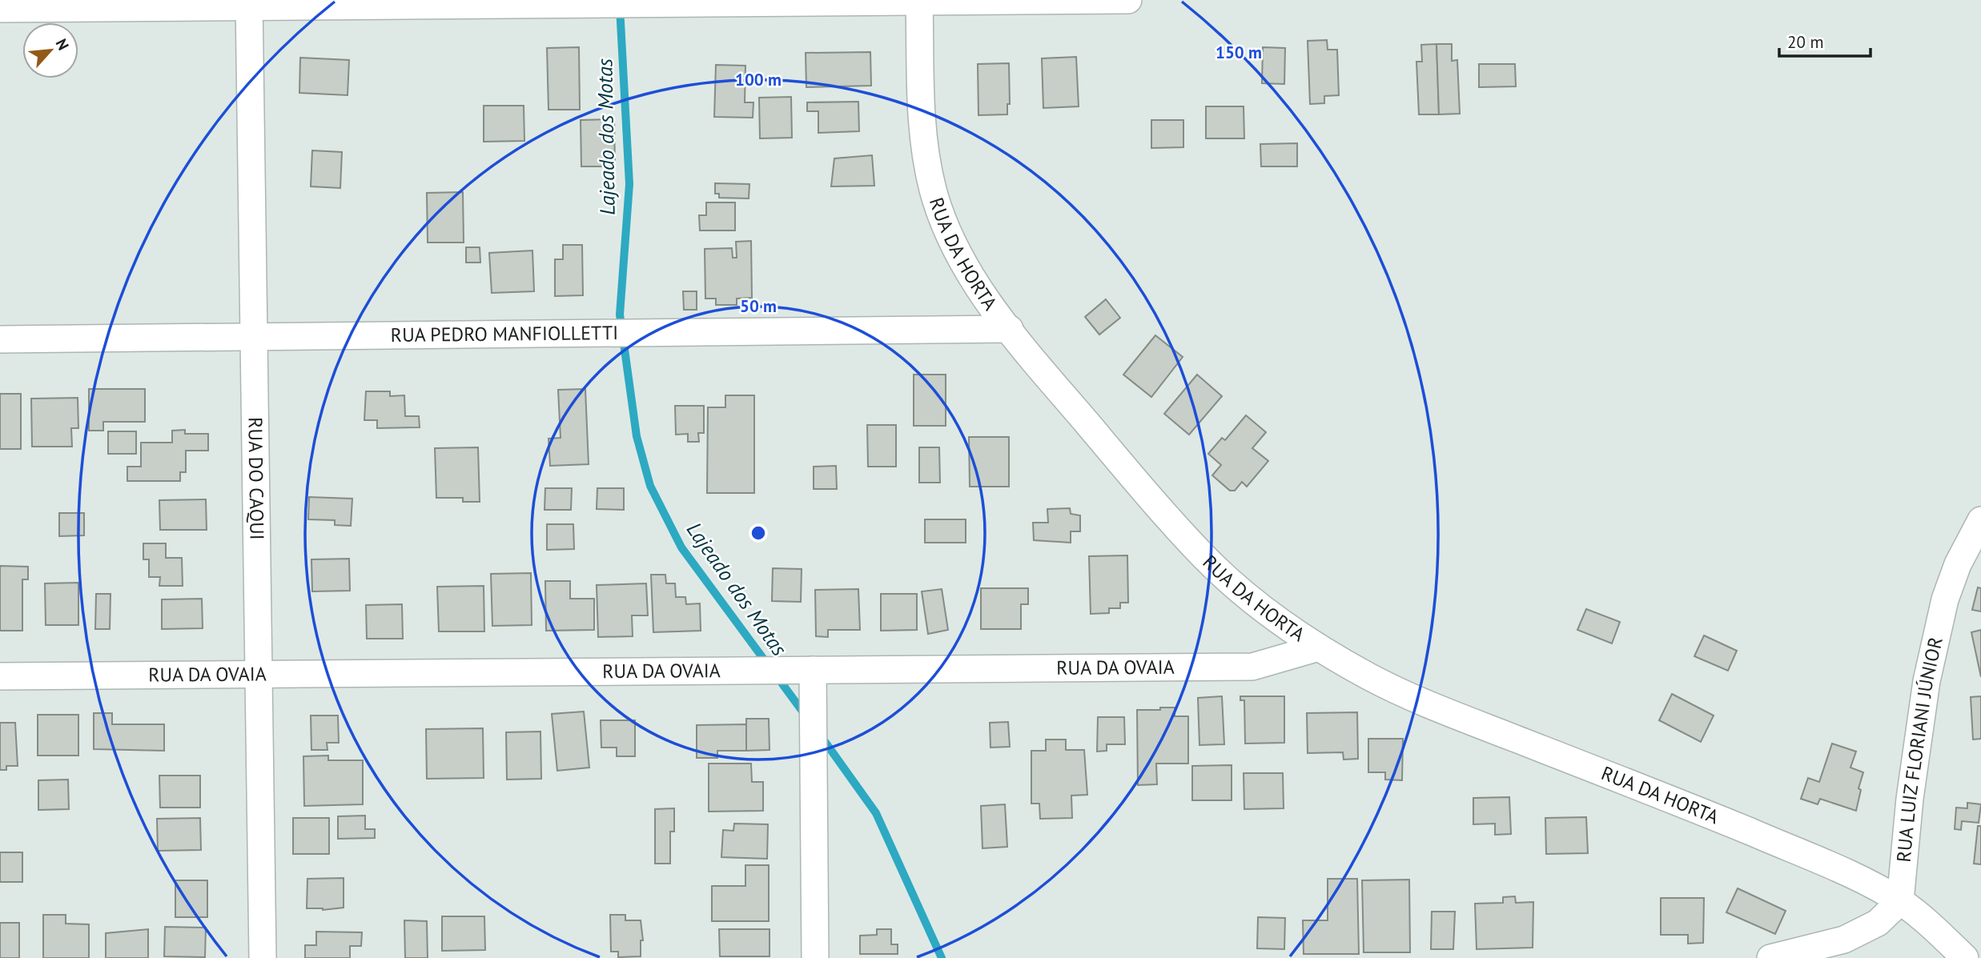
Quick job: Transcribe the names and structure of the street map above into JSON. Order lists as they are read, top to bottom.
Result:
{
  "streets": {
    "street": [
      "RUA DA HORTA",
      "RUA PEDRO MANFIOLLETTI",
      "RUA DO CAQUI",
      "RUA DA OVAIA",
      "RUA LUIZ FLORIANI JÚNIOR"
    ]
  },
  "crossings": [
    ["RUA DA HORTA", "RUA PEDRO MANFIOLLETTI"],
    ["RUA DA HORTA", "RUA DA OVAIA"],
    ["RUA DA HORTA", "RUA LUIZ FLORIANI JÚNIOR"],
    ["RUA PEDRO MANFIOLLETTI", "RUA DO CAQUI"],
    ["RUA DO CAQUI", "RUA DA OVAIA"]
  ],
  "water": ["Lajeado dos Motas"],
  "scale_bar": "20 m",
  "north": "top right",
  "rings": ["150 m", "100 m", "50 m"]
}
